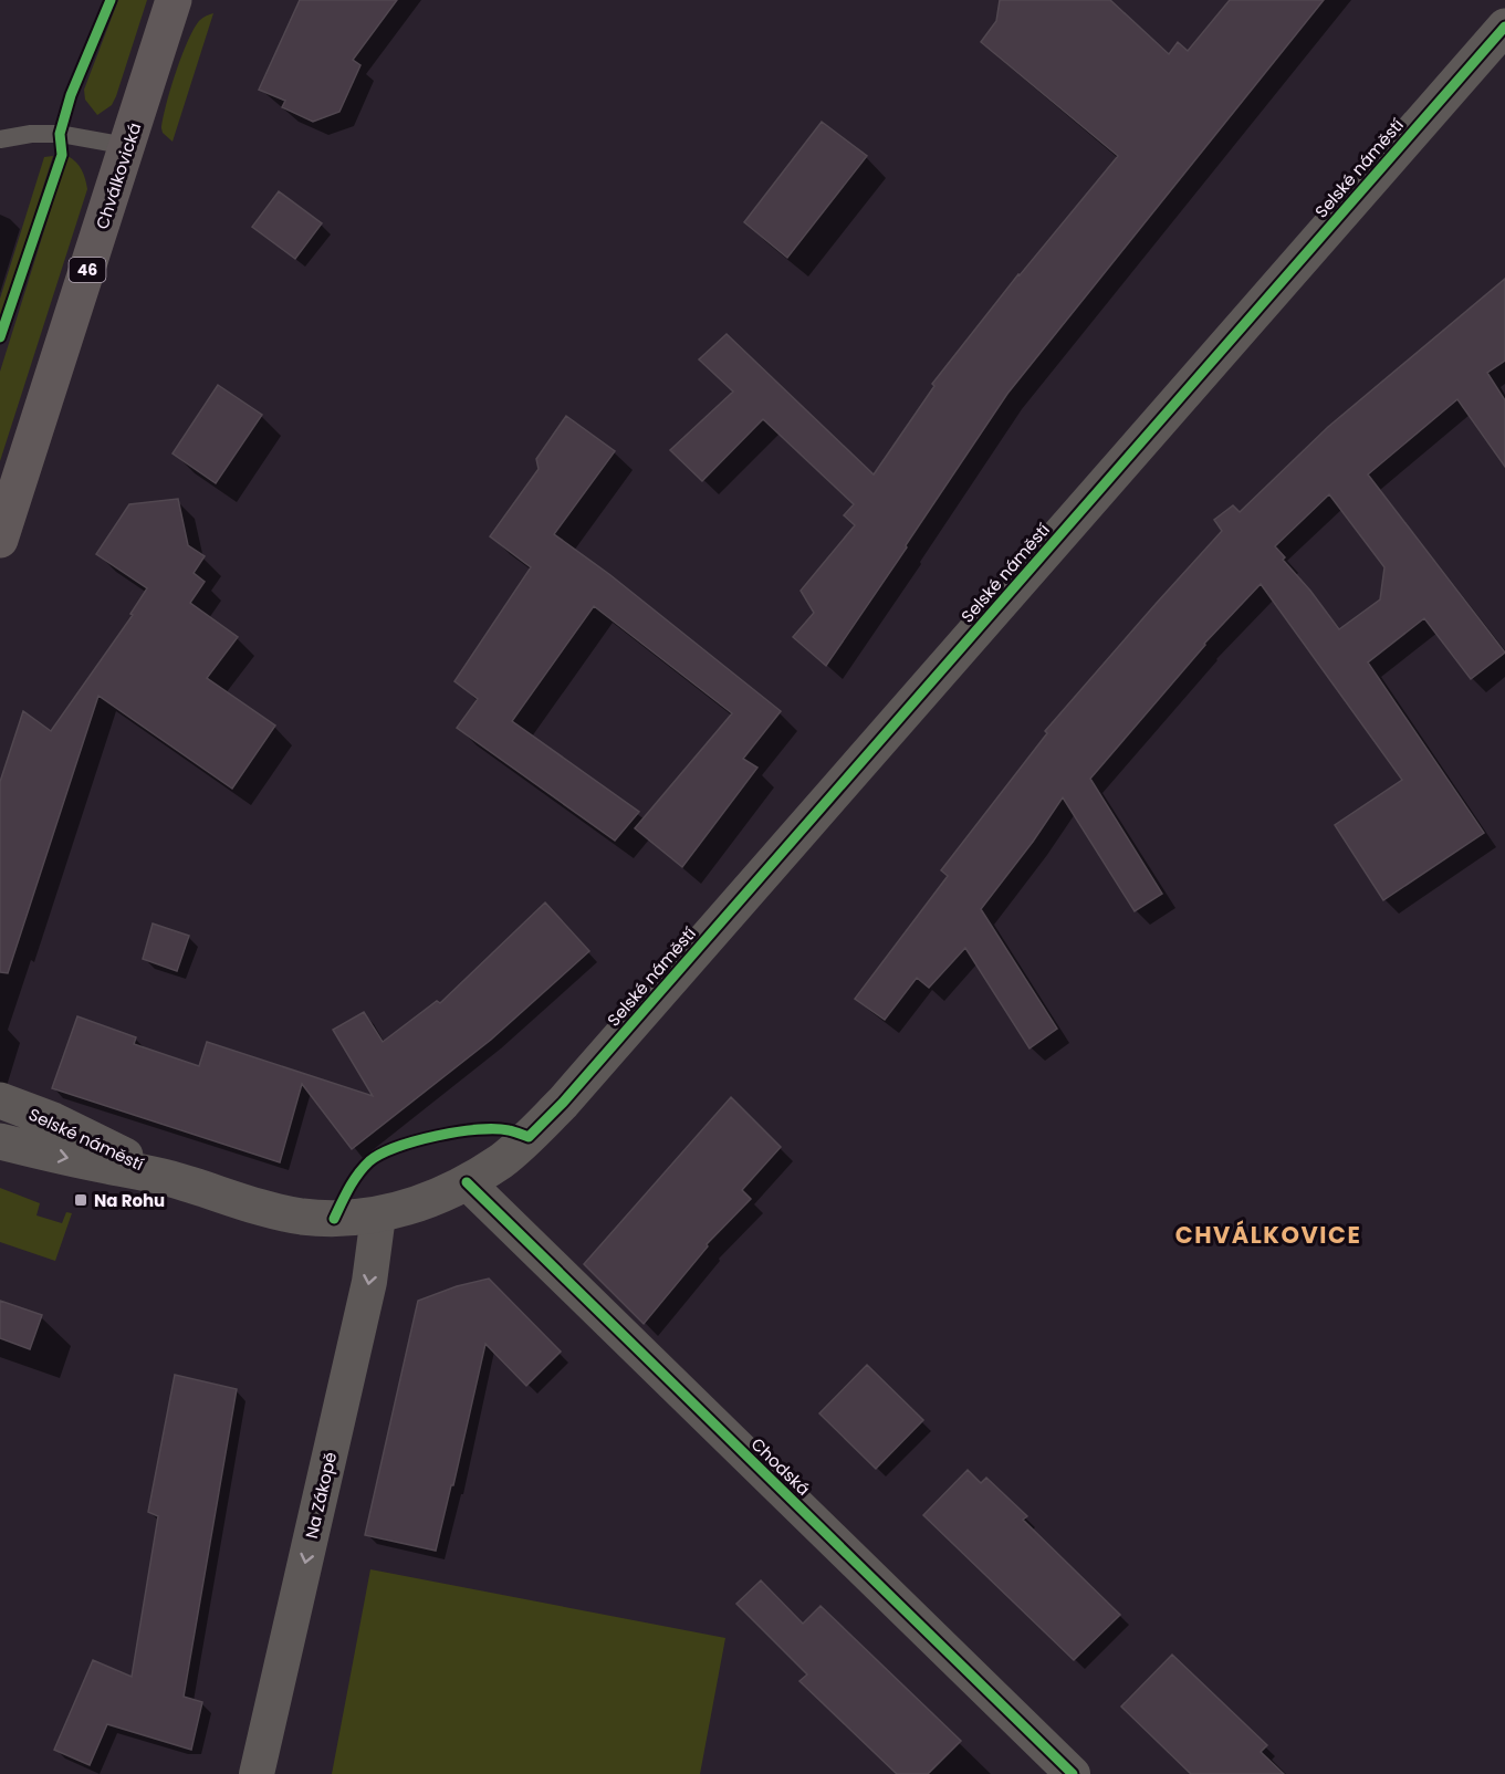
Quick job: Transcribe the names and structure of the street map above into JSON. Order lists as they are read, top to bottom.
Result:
{
  "streets": {
    "main road": ["Chválkovická", "46"],
    "street": ["Selské náměstí", "Chodská", "Na Zákopě"]
  },
  "crossings": [
    ["Selské náměstí", "Chodská"],
    ["Selské náměstí", "Na Zákopě"]
  ],
  "one_way": ["Na Zákopě"],
  "districts": ["CHVÁLKOVICE"],
  "places": {
    "transit": ["Na Rohu"]
  }
}
